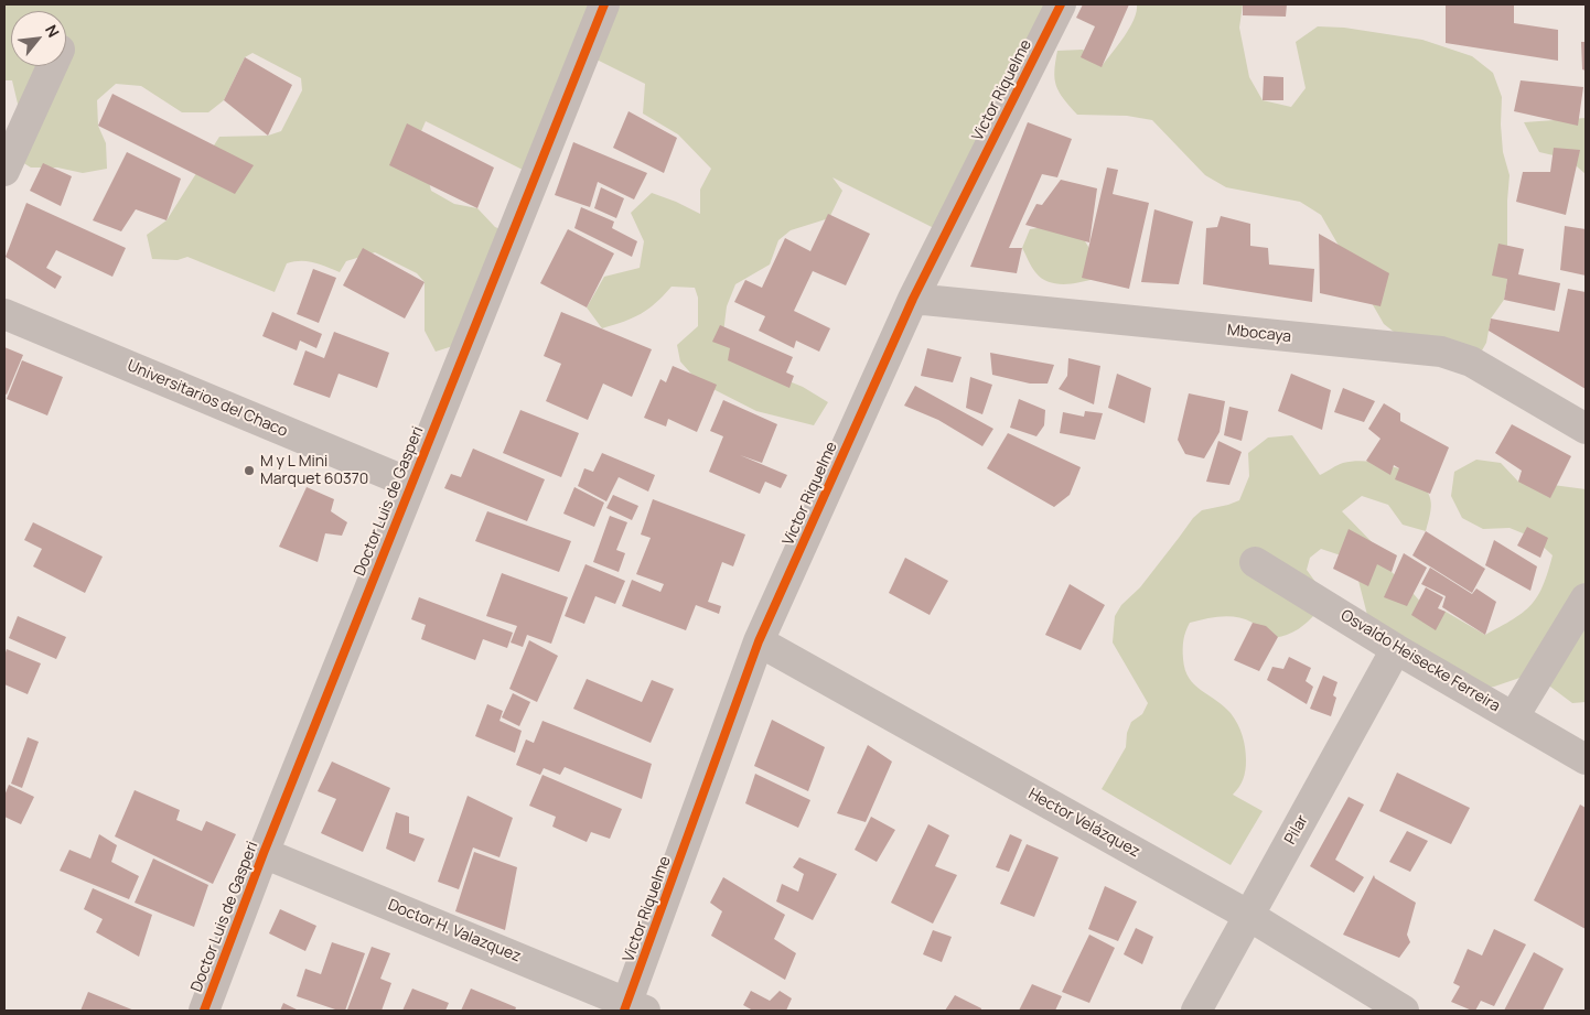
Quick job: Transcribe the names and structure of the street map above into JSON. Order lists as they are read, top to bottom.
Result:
{
  "streets": {
    "street": [
      "Victor Riquelme",
      "Mbocaya",
      "Universitarios del Chaco",
      "Doctor Luis de Gasperi",
      "Osvaldo Heisecke Ferreira",
      "Hector Velázquez",
      "Pilar",
      "Doctor H. Valazquez"
    ]
  },
  "crossings": [
    ["Victor Riquelme", "Mbocaya"],
    ["Victor Riquelme", "Hector Velázquez"],
    ["Victor Riquelme", "Doctor H. Valazquez"],
    ["Universitarios del Chaco", "Doctor Luis de Gasperi"],
    ["Doctor Luis de Gasperi", "Doctor H. Valazquez"],
    ["Osvaldo Heisecke Ferreira", "Pilar"],
    ["Hector Velázquez", "Pilar"]
  ],
  "places": ["M y L Mini Marquet 60370"],
  "north": "top right"
}
